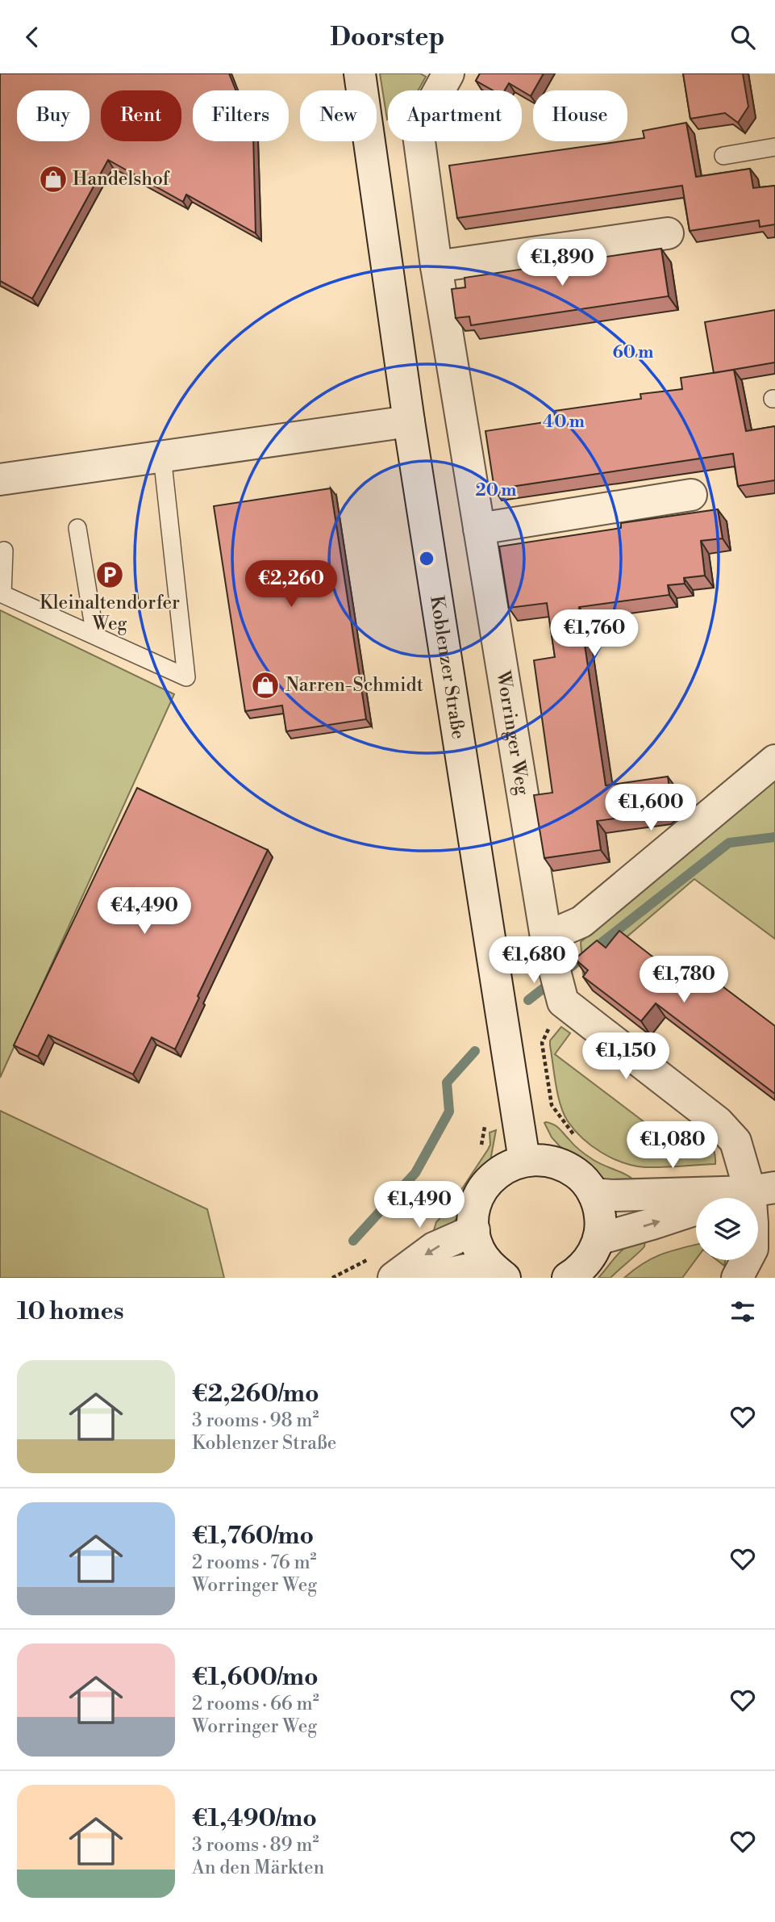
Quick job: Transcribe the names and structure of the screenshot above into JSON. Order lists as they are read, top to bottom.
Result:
{
  "streets": {
    "street": ["Koblenzer Straße", "Worringer Weg"]
  },
  "places": {
    "shop": ["Handelshof", "Narren-Schmidt"],
    "parking": ["Kleinaltendorfer Weg"]
  },
  "page": {
    "header": "Doorstep",
    "chip": [
      "Buy",
      "Rent",
      "Filters",
      "New",
      "Apartment",
      "House"
    ],
    "price": [
      "€1,890",
      "€2,260",
      "€1,760",
      "€1,600",
      "€4,490",
      "€1,680",
      "€1,780",
      "€1,150",
      "€1,080",
      "€1,490"
    ],
    "heading": "10 homes",
    "list": [
      {
        "name": "€2,260/mo",
        "note": "3 rooms · 98 m² · Koblenzer Straße"
      },
      {
        "name": "€1,760/mo",
        "note": "2 rooms · 76 m² · Worringer Weg"
      },
      {
        "name": "€1,600/mo",
        "note": "2 rooms · 66 m² · Worringer Weg"
      },
      {
        "name": "€1,490/mo",
        "note": "3 rooms · 89 m² · An den Märkten"
      }
    ]
  },
  "rings": ["60 m", "40 m", "20 m"]
}
